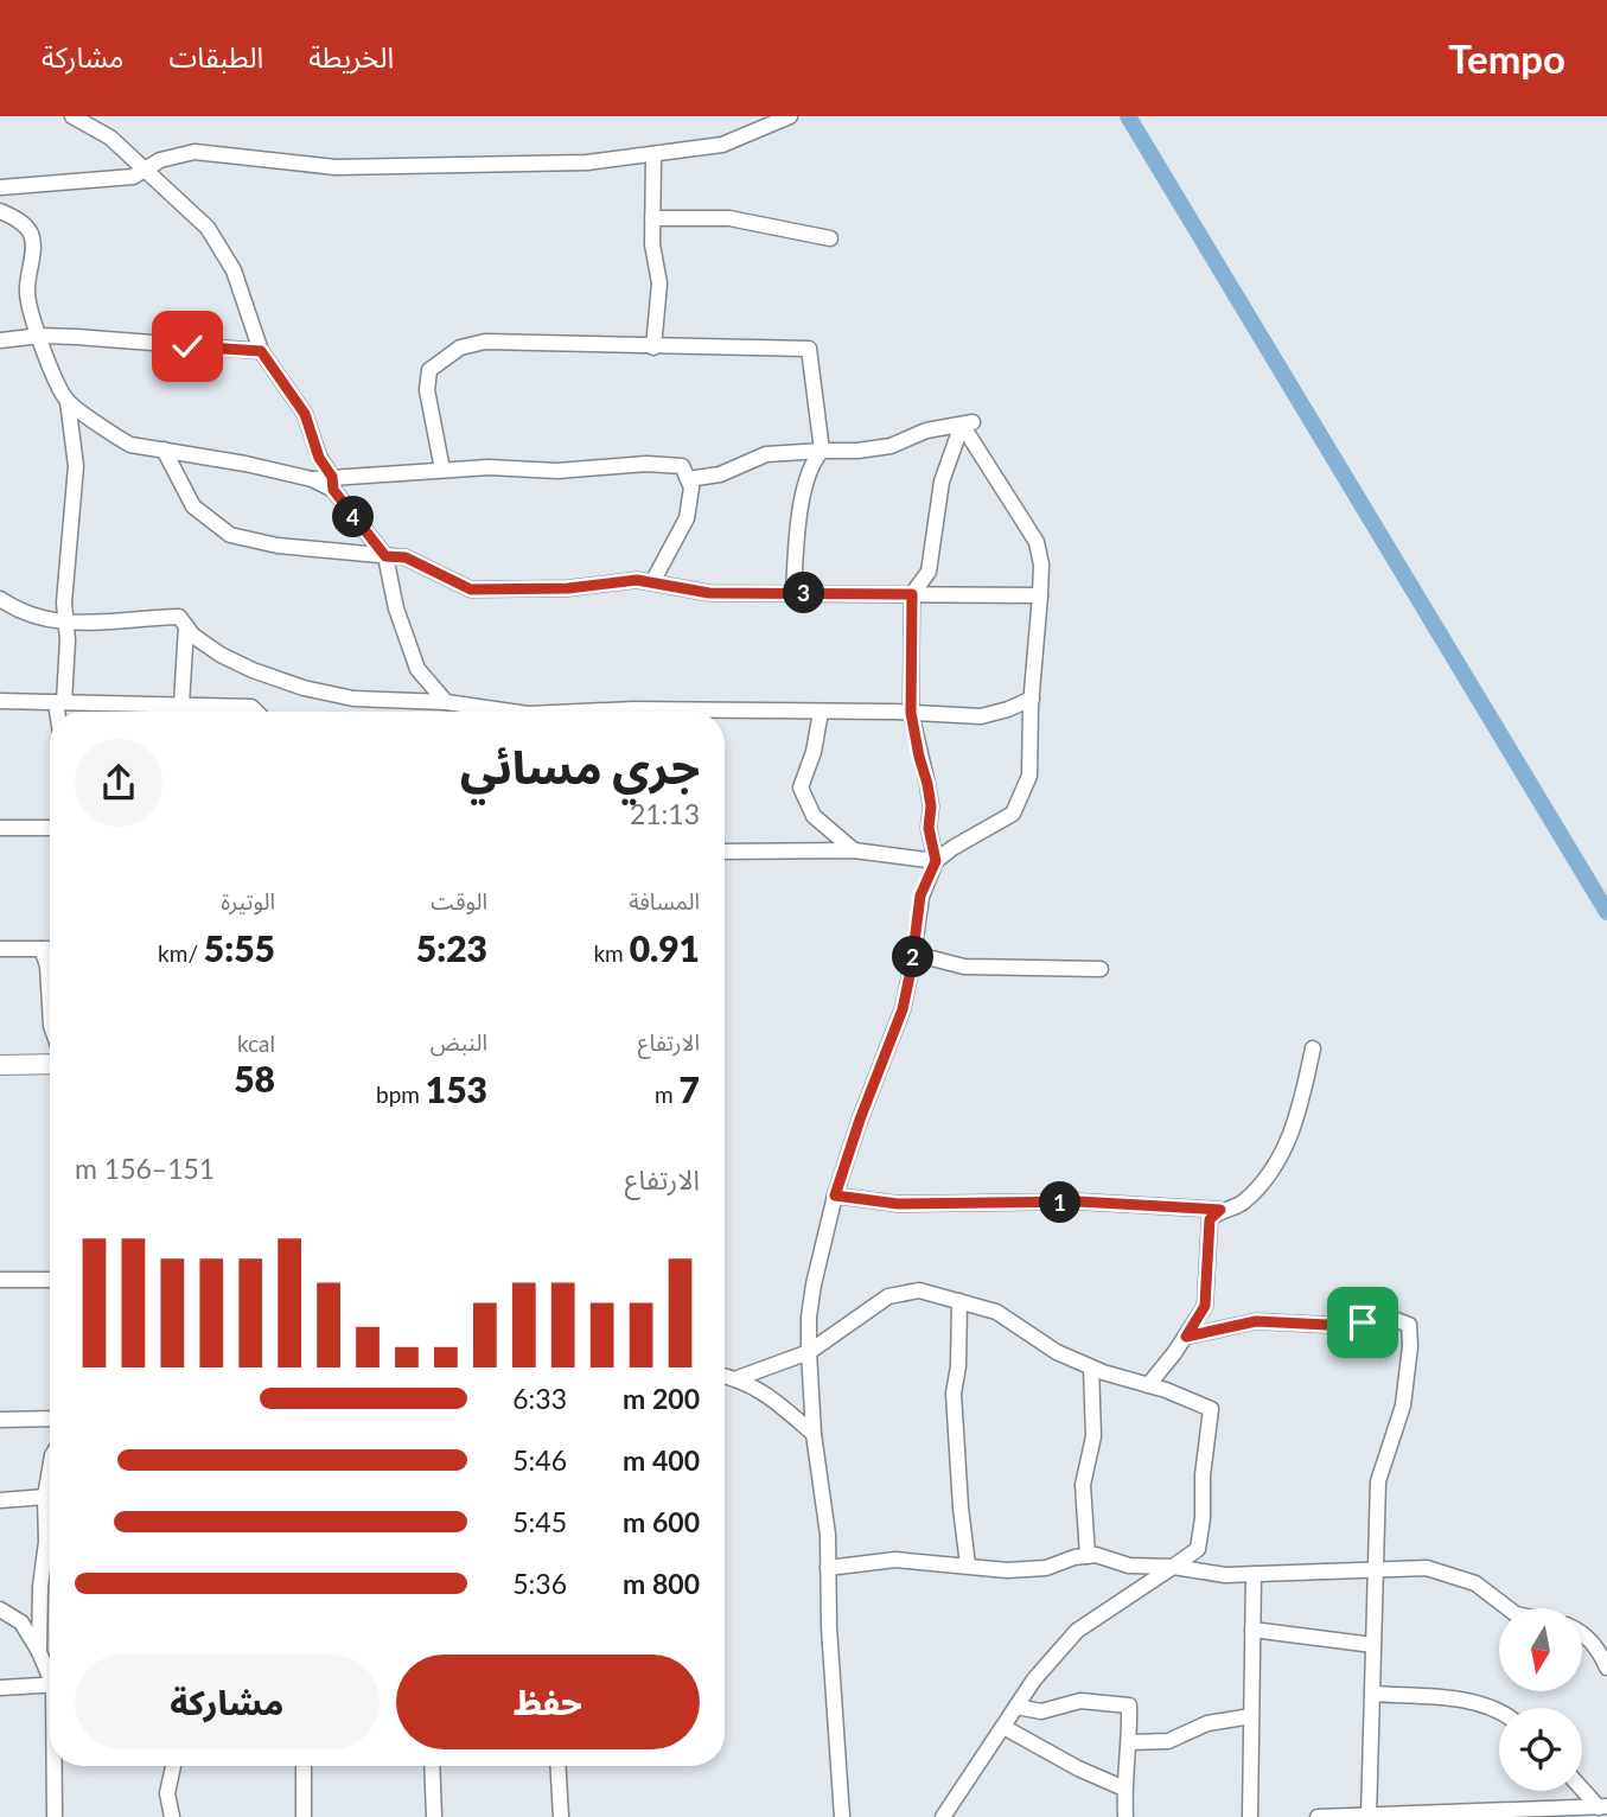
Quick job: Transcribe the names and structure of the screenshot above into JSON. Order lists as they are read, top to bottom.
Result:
{
  "north": "bottom",
  "page": {
    "header": "Tempo",
    "nav": ["الخريطة", "الطبقات", "مشاركة"],
    "pins": [
      "4",
      "3",
      "2",
      "1"
    ],
    "heading": ["جري مسائي", "21:13"],
    "stats": [
      ["المسافة", "0.91 km"],
      ["الوقت", "5:23"],
      ["الوتيرة", "5:55 /km"],
      ["الارتفاع", "7 m"],
      ["النبض", "153 bpm"],
      ["kcal", "58"]
    ],
    "chart": ["الارتفاع", "151–156 m"],
    "list": [
      {
        "name": "200 m",
        "note": "6:33"
      },
      {
        "name": "400 m",
        "note": "5:46"
      },
      {
        "name": "600 m",
        "note": "5:45"
      },
      {
        "name": "800 m",
        "note": "5:36"
      }
    ],
    "buttons": ["حفظ", "مشاركة"]
  }
}
